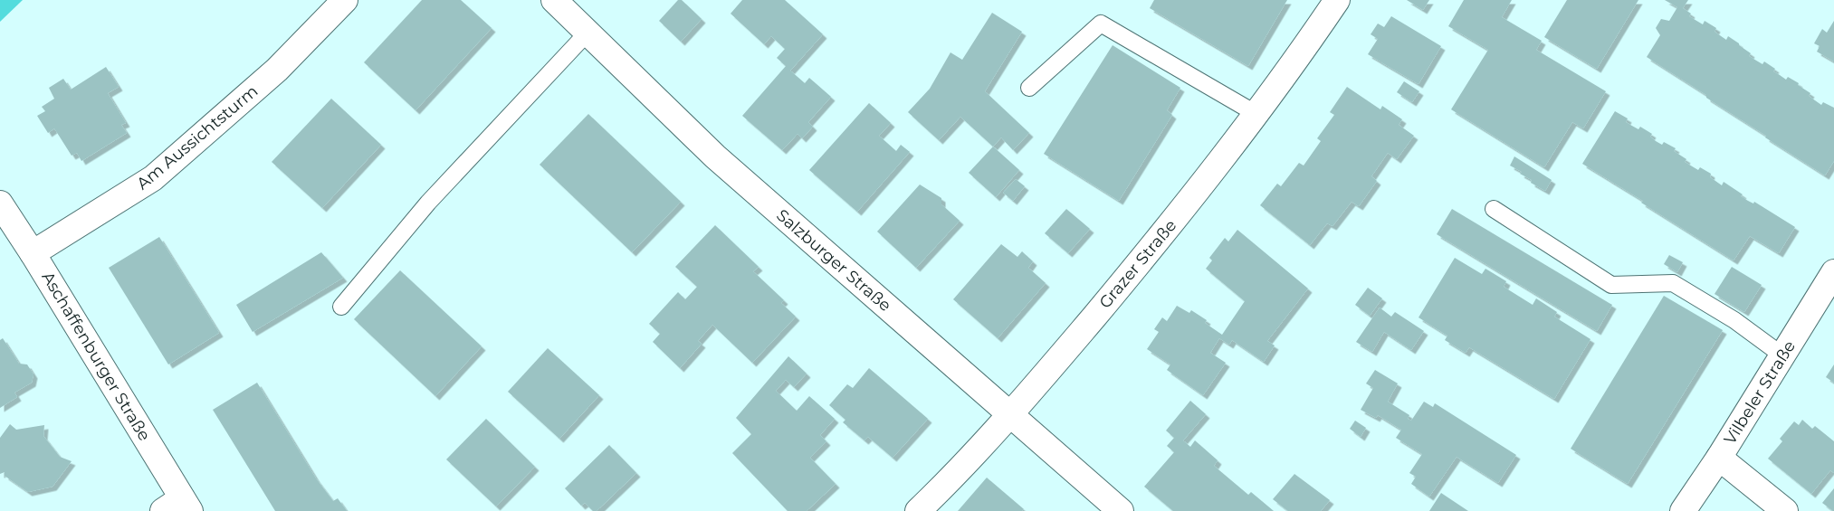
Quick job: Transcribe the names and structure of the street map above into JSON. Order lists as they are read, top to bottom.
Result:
{
  "streets": {
    "street": [
      "Am Aussichtsturm",
      "Salzburger Straße",
      "Grazer Straße",
      "Aschaffenburger Straße",
      "Vilbeler Straße"
    ]
  },
  "crossings": [
    ["Am Aussichtsturm", "Aschaffenburger Straße"],
    ["Salzburger Straße", "Grazer Straße"]
  ]
}
